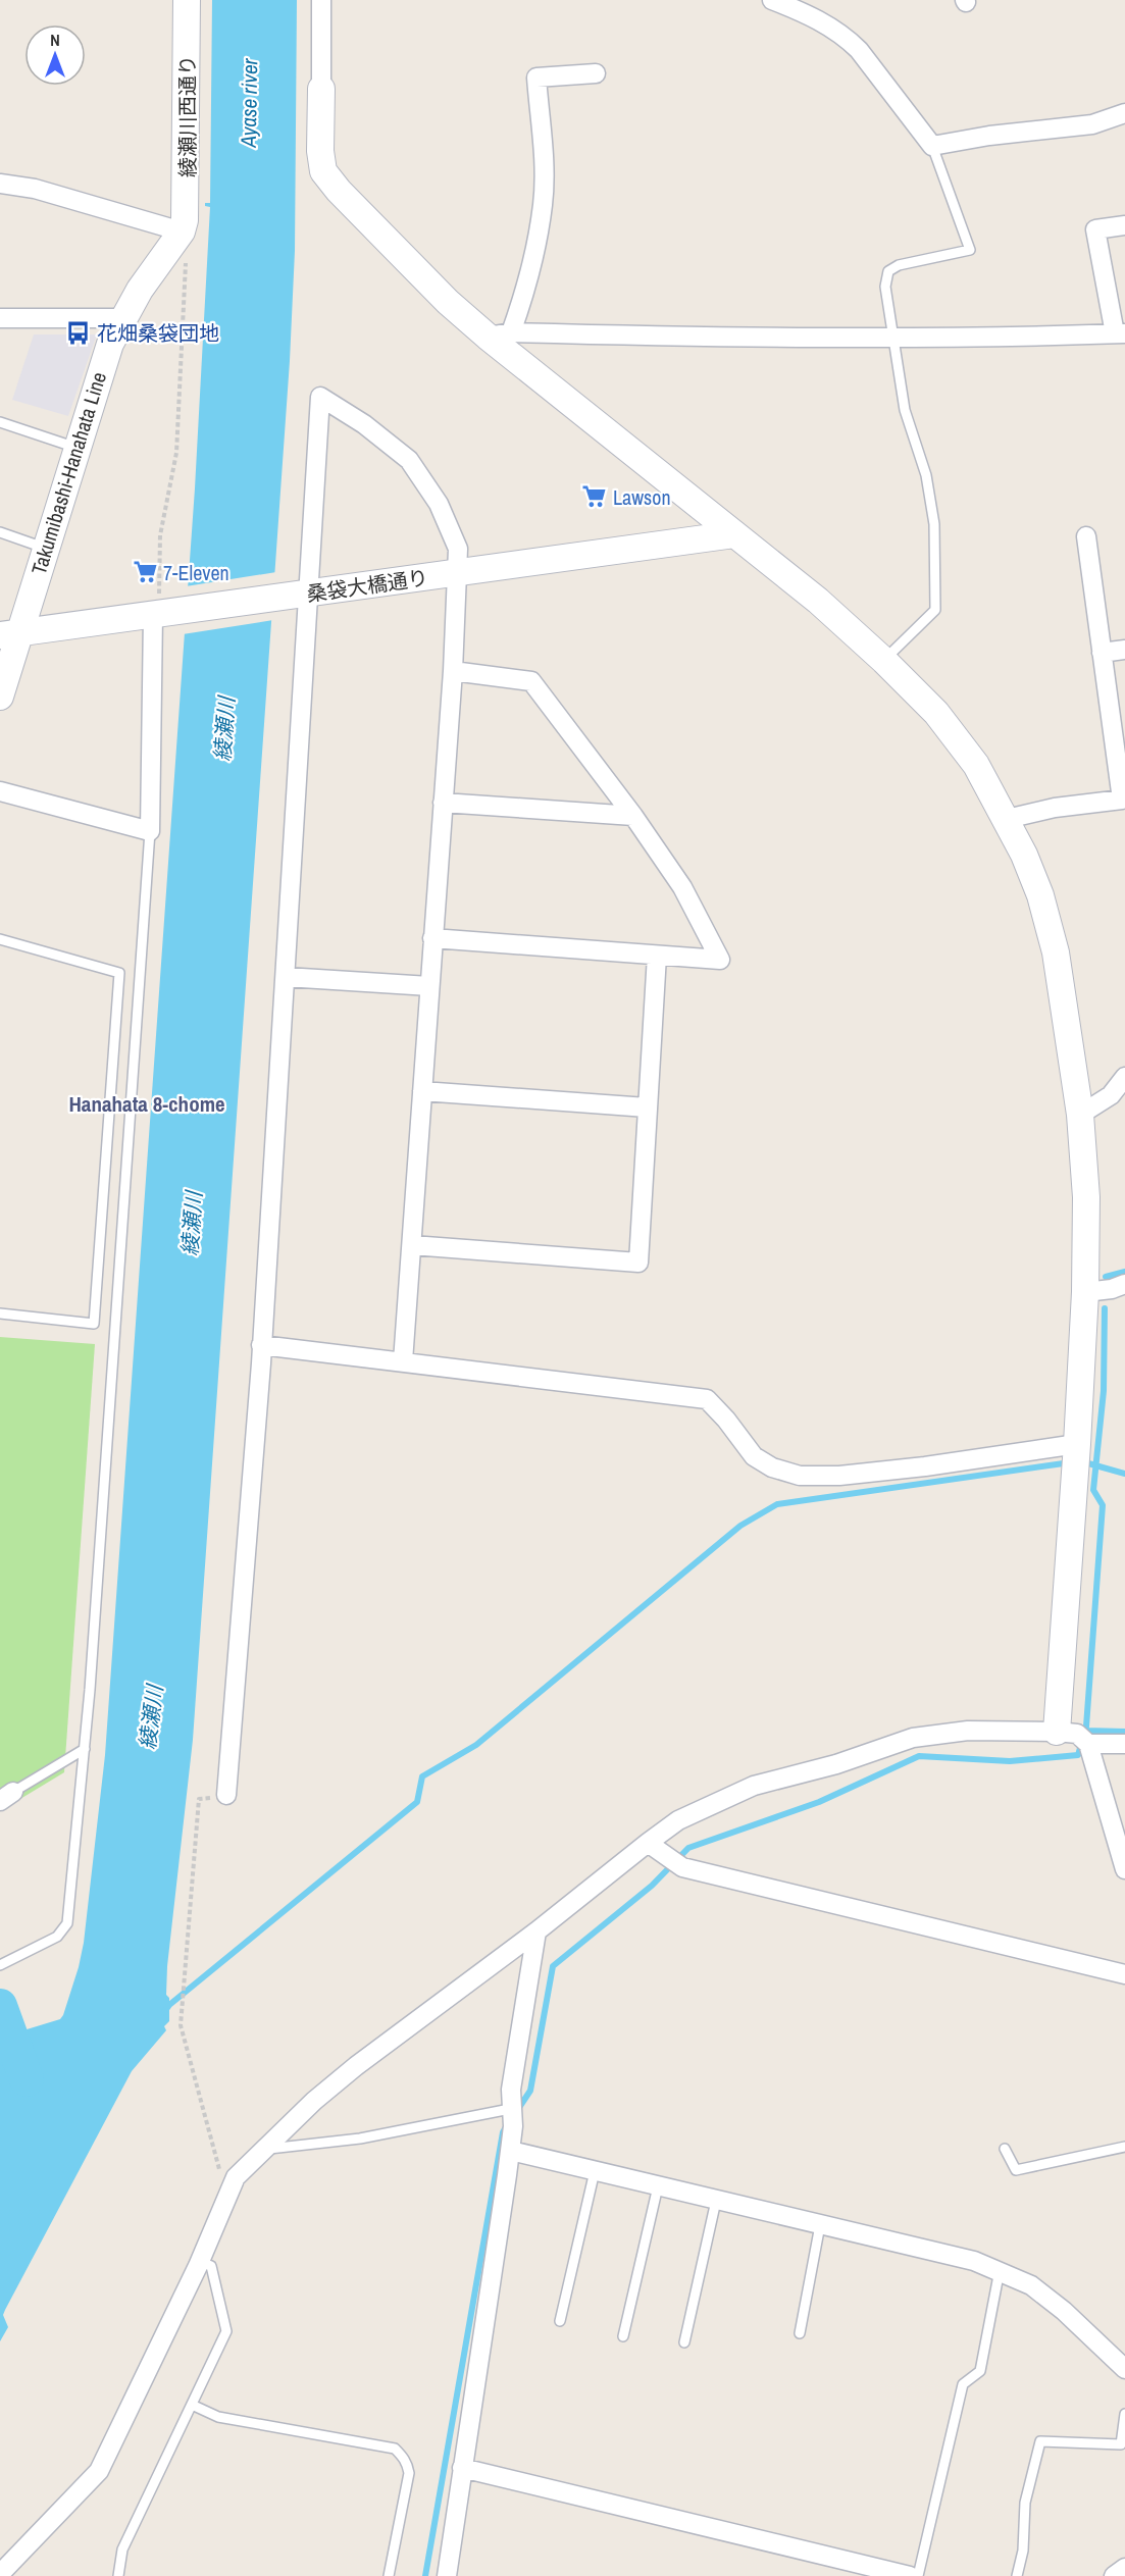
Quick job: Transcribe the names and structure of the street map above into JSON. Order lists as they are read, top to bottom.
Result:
{
  "streets": {
    "street": ["綾瀬川西通り", "Takumibashi-Hanahata Line", "桑袋大橋通り"]
  },
  "crossings": [
    ["綾瀬川西通り", "Takumibashi-Hanahata Line"],
    ["Takumibashi-Hanahata Line", "桑袋大橋通り"]
  ],
  "districts": ["Hanahata 8-chome"],
  "water": ["Ayase river", "綾瀬川"],
  "places": {
    "bus stop": ["花畑桑袋団地"],
    "supermarket": ["Lawson", "7-Eleven"]
  },
  "north": "top"
}
